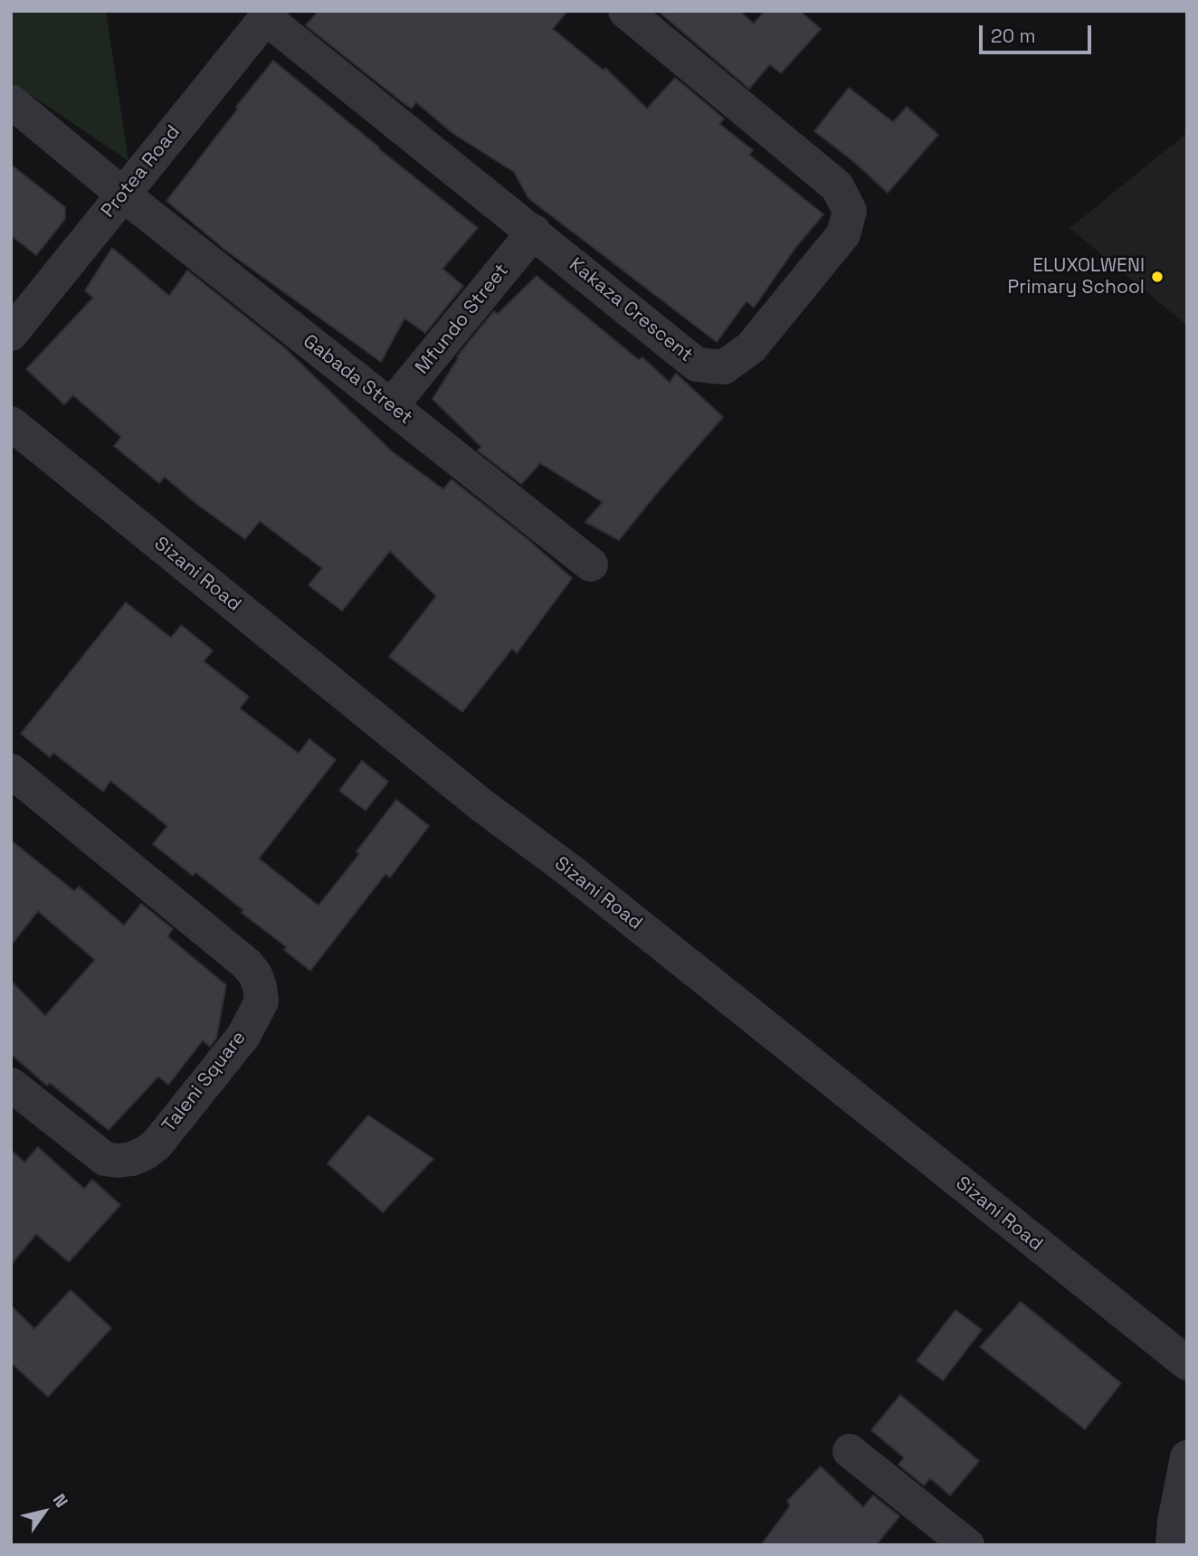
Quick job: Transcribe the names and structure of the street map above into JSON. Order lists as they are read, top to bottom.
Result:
{
  "streets": {
    "street": [
      "Protea Road",
      "Kakaza Crescent",
      "Mfundo Street",
      "Gabada Street",
      "Sizani Road",
      "Taleni Square"
    ]
  },
  "crossings": [
    ["Protea Road", "Kakaza Crescent"],
    ["Protea Road", "Gabada Street"],
    ["Kakaza Crescent", "Mfundo Street"],
    ["Mfundo Street", "Gabada Street"]
  ],
  "places": ["ELUXOLWENI Primary School"],
  "scale_bar": "20 m",
  "north": "top right"
}
